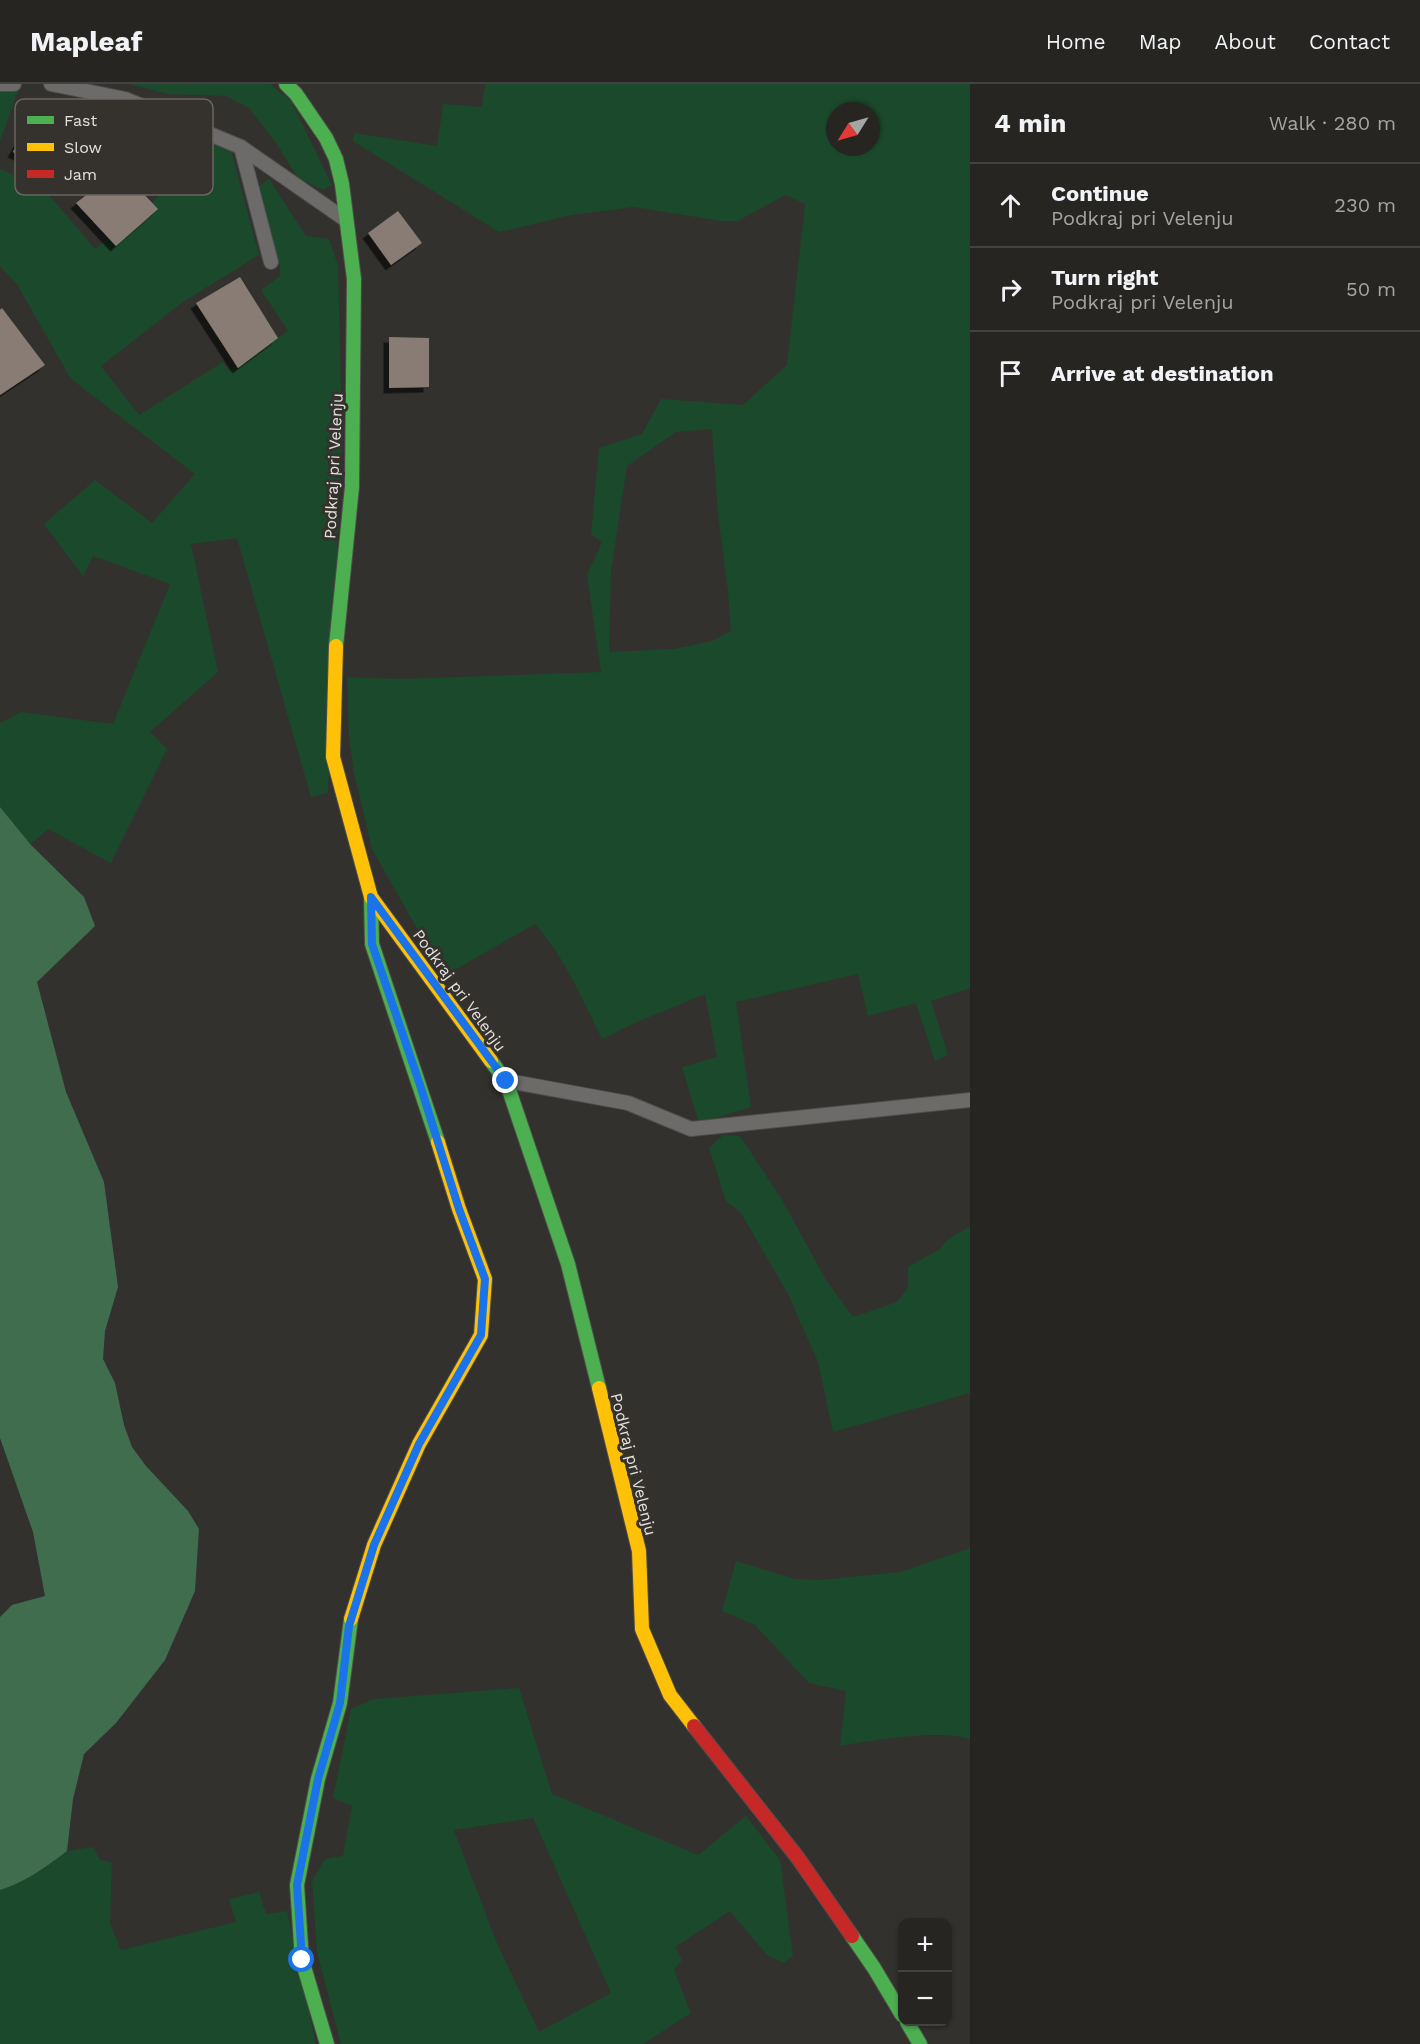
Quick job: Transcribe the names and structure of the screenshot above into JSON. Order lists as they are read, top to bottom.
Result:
{
  "streets": {
    "street": ["Podkraj pri Velenju"]
  },
  "legend": ["Fast", "Slow", "Jam"],
  "north": "bottom left",
  "page": {
    "header": "Mapleaf",
    "nav": [
      "Home",
      "Map",
      "About",
      "Contact"
    ],
    "heading": ["4 min", "Walk · 280 m"],
    "list": [
      ["Continue", "Podkraj pri Velenju", "230 m"],
      ["Turn right", "Podkraj pri Velenju", "50 m"],
      "Arrive at destination"
    ],
    "map_buttons": ["+", "−"]
  }
}
